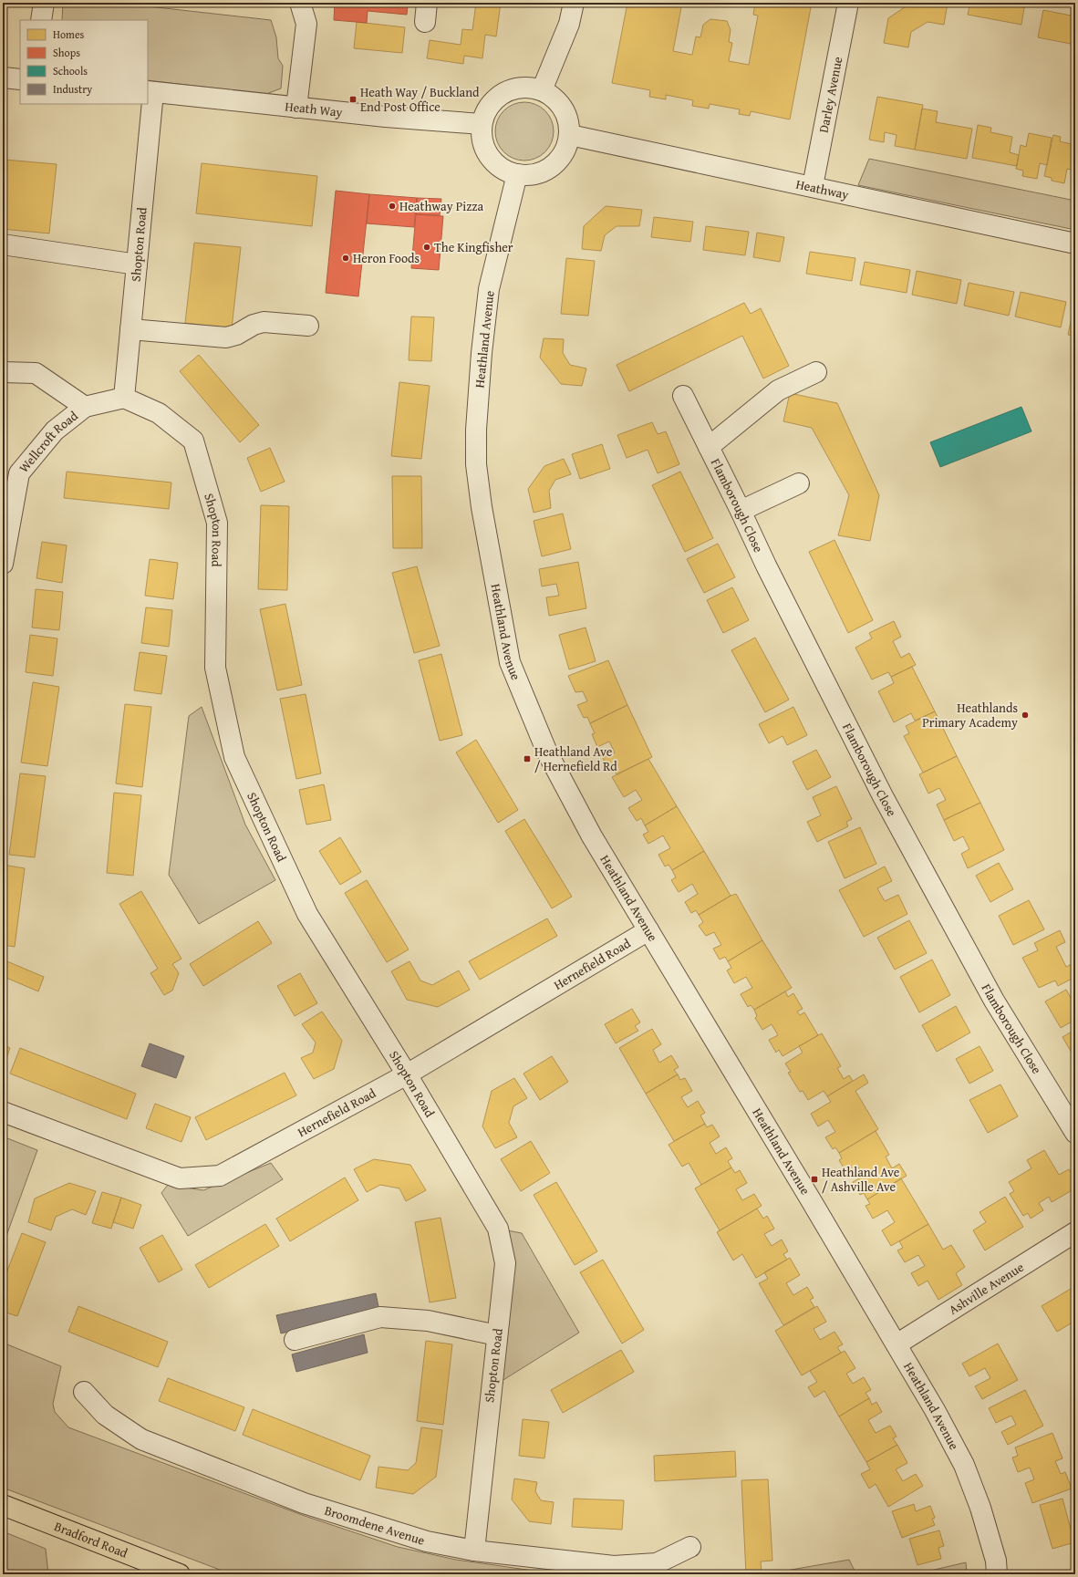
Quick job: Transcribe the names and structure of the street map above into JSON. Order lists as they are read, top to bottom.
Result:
{
  "streets": {
    "main road": ["Bradford Road"],
    "street": [
      "Darley Avenue",
      "Heath Way",
      "Heathway",
      "Shopton Road",
      "Heathland Avenue",
      "Wellcroft Road",
      "Flamborough Close",
      "Hernefield Road",
      "Ashville Avenue",
      "Broomdene Avenue"
    ]
  },
  "crossings": [
    ["Darley Avenue", "Heathway"],
    ["Heath Way", "Heathway"],
    ["Heath Way", "Shopton Road"],
    ["Heath Way", "Heathland Avenue"],
    ["Heathway", "Heathland Avenue"],
    ["Shopton Road", "Wellcroft Road"],
    ["Shopton Road", "Hernefield Road"],
    ["Shopton Road", "Broomdene Avenue"],
    ["Heathland Avenue", "Hernefield Road"],
    ["Heathland Avenue", "Ashville Avenue"]
  ],
  "places": {
    "transit": ["Heath Way / Buckland End Post Office", "Heathland Ave / Hernefield Rd", "Heathland Ave / Ashville Ave"],
    "other": [
      "Heathway Pizza",
      "The Kingfisher",
      "Heron Foods",
      "Heathlands Primary Academy"
    ]
  },
  "legend": [
    "Homes",
    "Shops",
    "Schools",
    "Industry"
  ]
}
